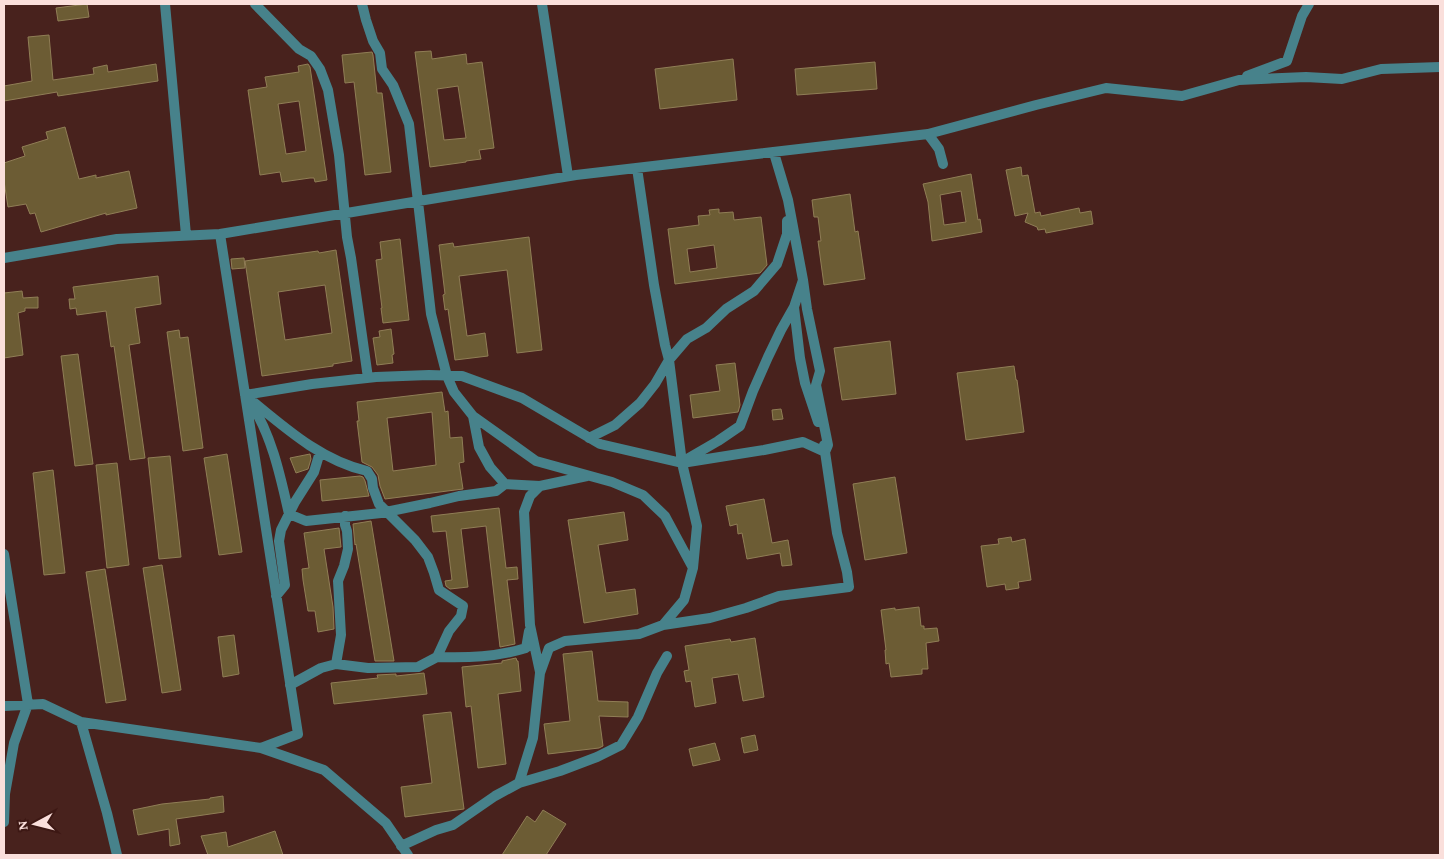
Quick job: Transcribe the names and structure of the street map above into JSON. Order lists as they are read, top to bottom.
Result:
{
  "north": "left"
}
